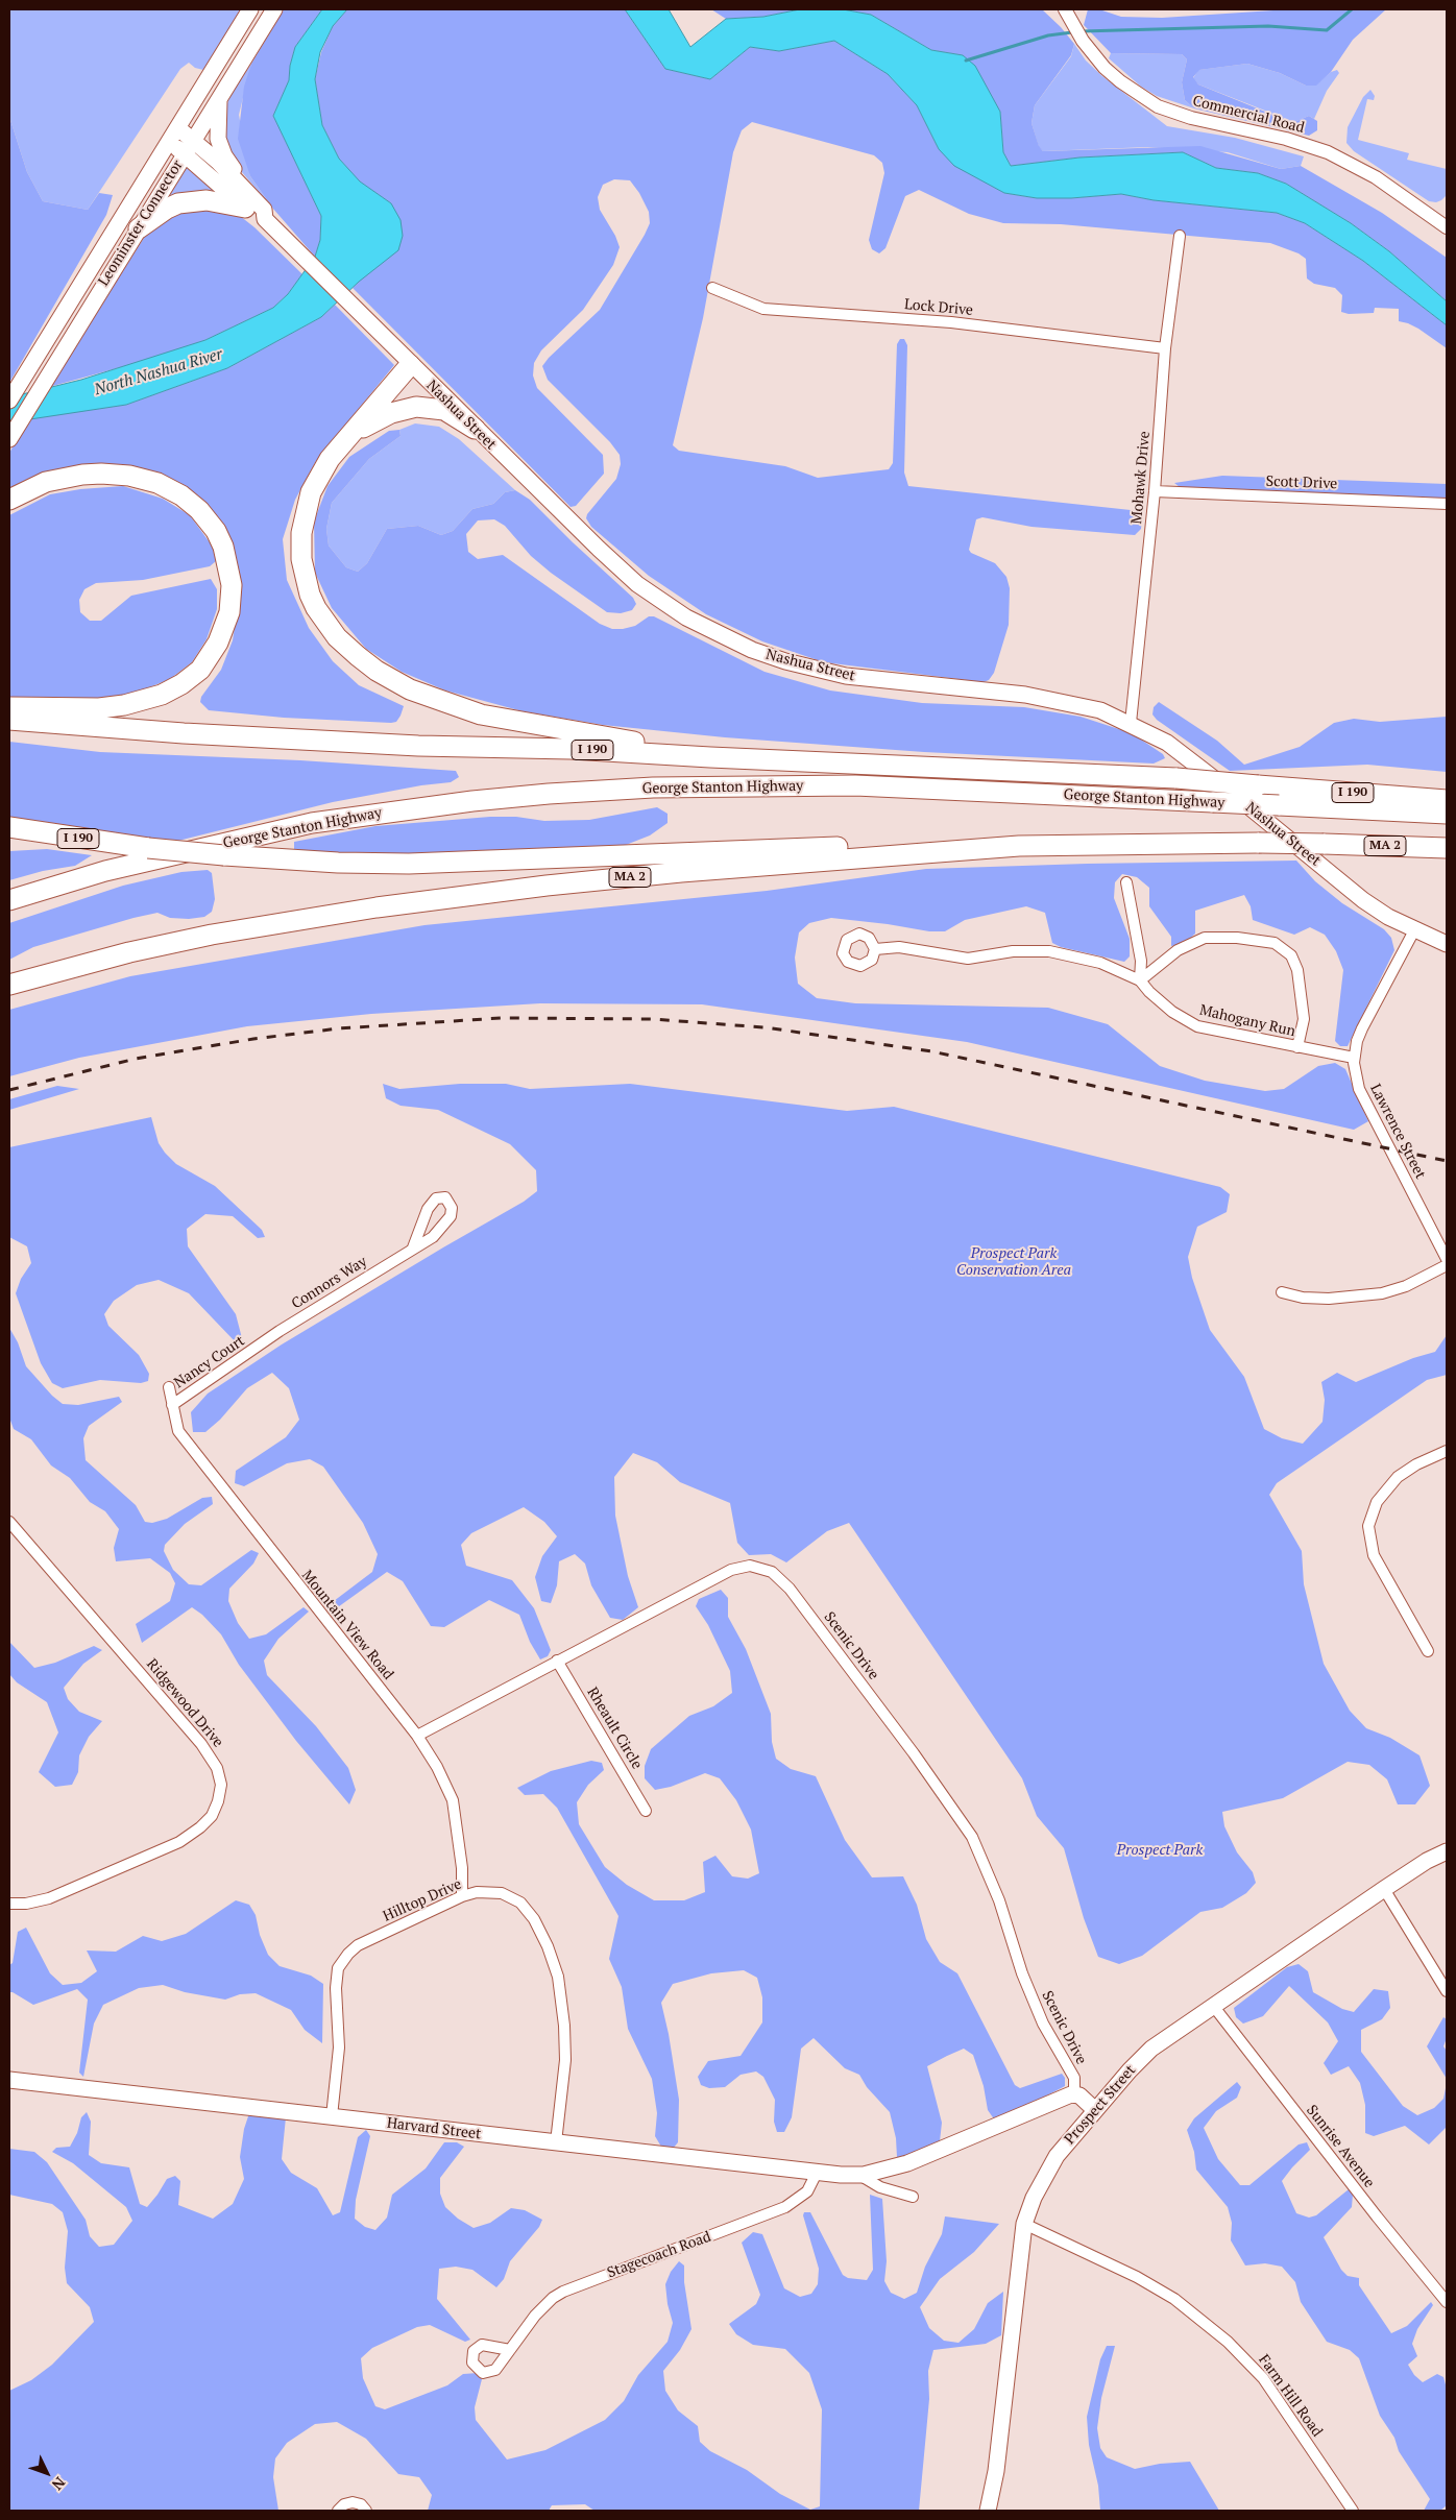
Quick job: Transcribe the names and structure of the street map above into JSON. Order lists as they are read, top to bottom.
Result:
{
  "streets": {
    "highway": ["I 190", "George Stanton Highway", "MA 2"],
    "main road": [
      "Leominster Connector",
      "Nashua Street",
      "Prospect Street",
      "Harvard Street"
    ],
    "street": [
      "Commercial Road",
      "Lock Drive",
      "Mohawk Drive",
      "Scott Drive",
      "Mahogany Run",
      "Lawrence Street",
      "Connors Way",
      "Nancy Court",
      "Mountain View Road",
      "Scenic Drive",
      "Ridgewood Drive",
      "Rheault Circle",
      "Hilltop Drive",
      "Sunrise Avenue",
      "Stagecoach Road",
      "Farm Hill Road"
    ]
  },
  "crossings": [
    ["Leominster Connector", "Nashua Street"],
    ["Lock Drive", "Mohawk Drive"],
    ["Nashua Street", "Mohawk Drive"],
    ["Nashua Street", "Lawrence Street"],
    ["Mohawk Drive", "Scott Drive"],
    ["I 190", "MA 2"],
    ["Mahogany Run", "Lawrence Street"],
    ["Connors Way", "Nancy Court"],
    ["Nancy Court", "Mountain View Road"],
    ["Mountain View Road", "Scenic Drive"],
    ["Mountain View Road", "Hilltop Drive"],
    ["Scenic Drive", "Rheault Circle"],
    ["Hilltop Drive", "Harvard Street"],
    ["Prospect Street", "Sunrise Avenue"],
    ["Prospect Street", "Farm Hill Road"],
    ["Harvard Street", "Stagecoach Road"]
  ],
  "water": ["North Nashua River"],
  "parks": ["Prospect Park Conservation Area", "Prospect Park"],
  "north": "bottom right"
}
